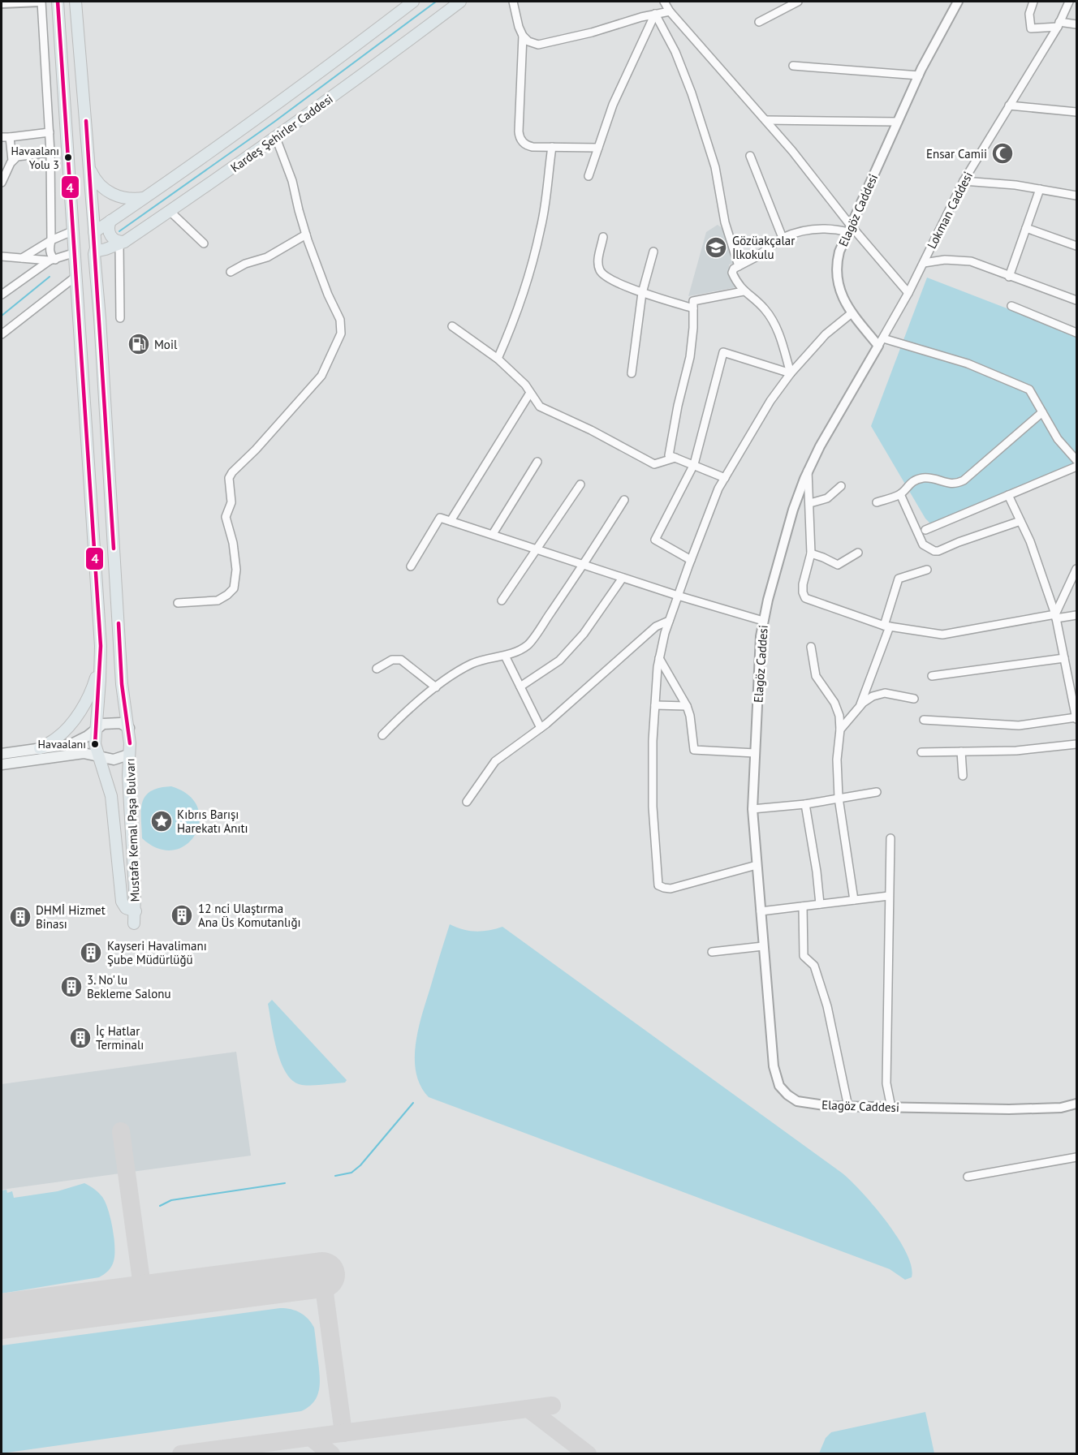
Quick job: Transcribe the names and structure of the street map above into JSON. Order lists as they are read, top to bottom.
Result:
{
  "streets": {
    "main road": ["Kardeş Şehirler Caddesi", "Mustafa Kemal Paşa Bulvarı"],
    "street": ["Elagöz Caddesi", "Lokman Caddesi"]
  },
  "crossings": [
    ["Kardeş Şehirler Caddesi", "Mustafa Kemal Paşa Bulvarı"],
    ["Elagöz Caddesi", "Lokman Caddesi"]
  ],
  "places": {
    "mosque": ["Ensar Camii"],
    "other": ["Havaalanı Yolu 3", "Havaalanı"],
    "school or university": ["Gözüakçalar İlkokulu"],
    "fuel station": ["Moil"],
    "place": ["Kıbrıs Barışı Harekatı Anıtı"],
    "building": [
      "12 nci Ulaştırma Ana Üs Komutanlığı",
      "DHMİ Hizmet Binası",
      "Kayseri Havalimanı Şube Müdürlüğü",
      "3. No' lu Bekleme Salonu",
      "İç Hatlar Terminalı"
    ]
  },
  "lines": ["transit line 4"]
}
